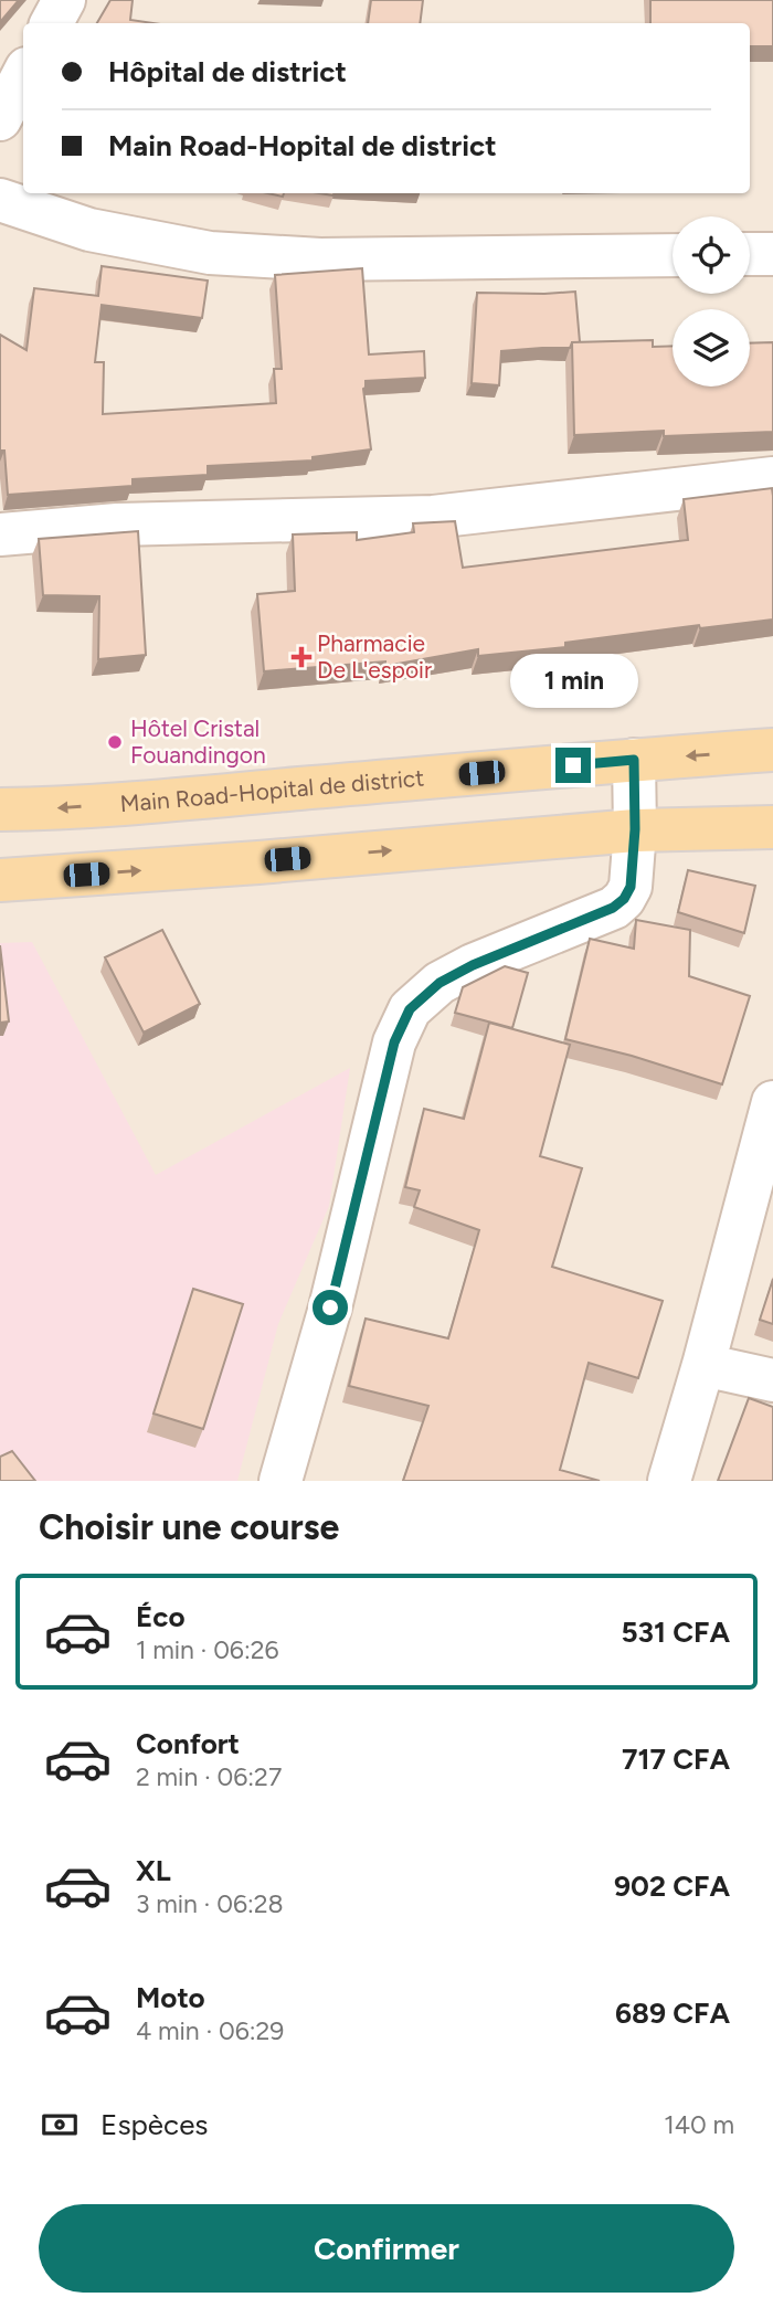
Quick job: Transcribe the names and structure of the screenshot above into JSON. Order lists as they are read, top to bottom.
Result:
{
  "streets": {
    "main road": ["Main Road-Hopital de district"]
  },
  "places": {
    "health": ["Pharmacie De L'espoir"],
    "other": ["Hôtel Cristal Fouandingon"]
  },
  "page": {
    "banner": ["Hôpital de district", "Main Road-Hopital de district"],
    "bubble": "1 min",
    "heading": "Choisir une course",
    "list": [
      {
        "name": "Éco",
        "note": "1 min · 06:26",
        "value": "531 CFA"
      },
      {
        "name": "Confort",
        "note": "2 min · 06:27",
        "value": "717 CFA"
      },
      {
        "name": "XL",
        "note": "3 min · 06:28",
        "value": "902 CFA"
      },
      {
        "name": "Moto",
        "note": "4 min · 06:29",
        "value": "689 CFA"
      }
    ],
    "pay": ["Espèces", "140 m"],
    "buttons": "Confirmer"
  }
}
